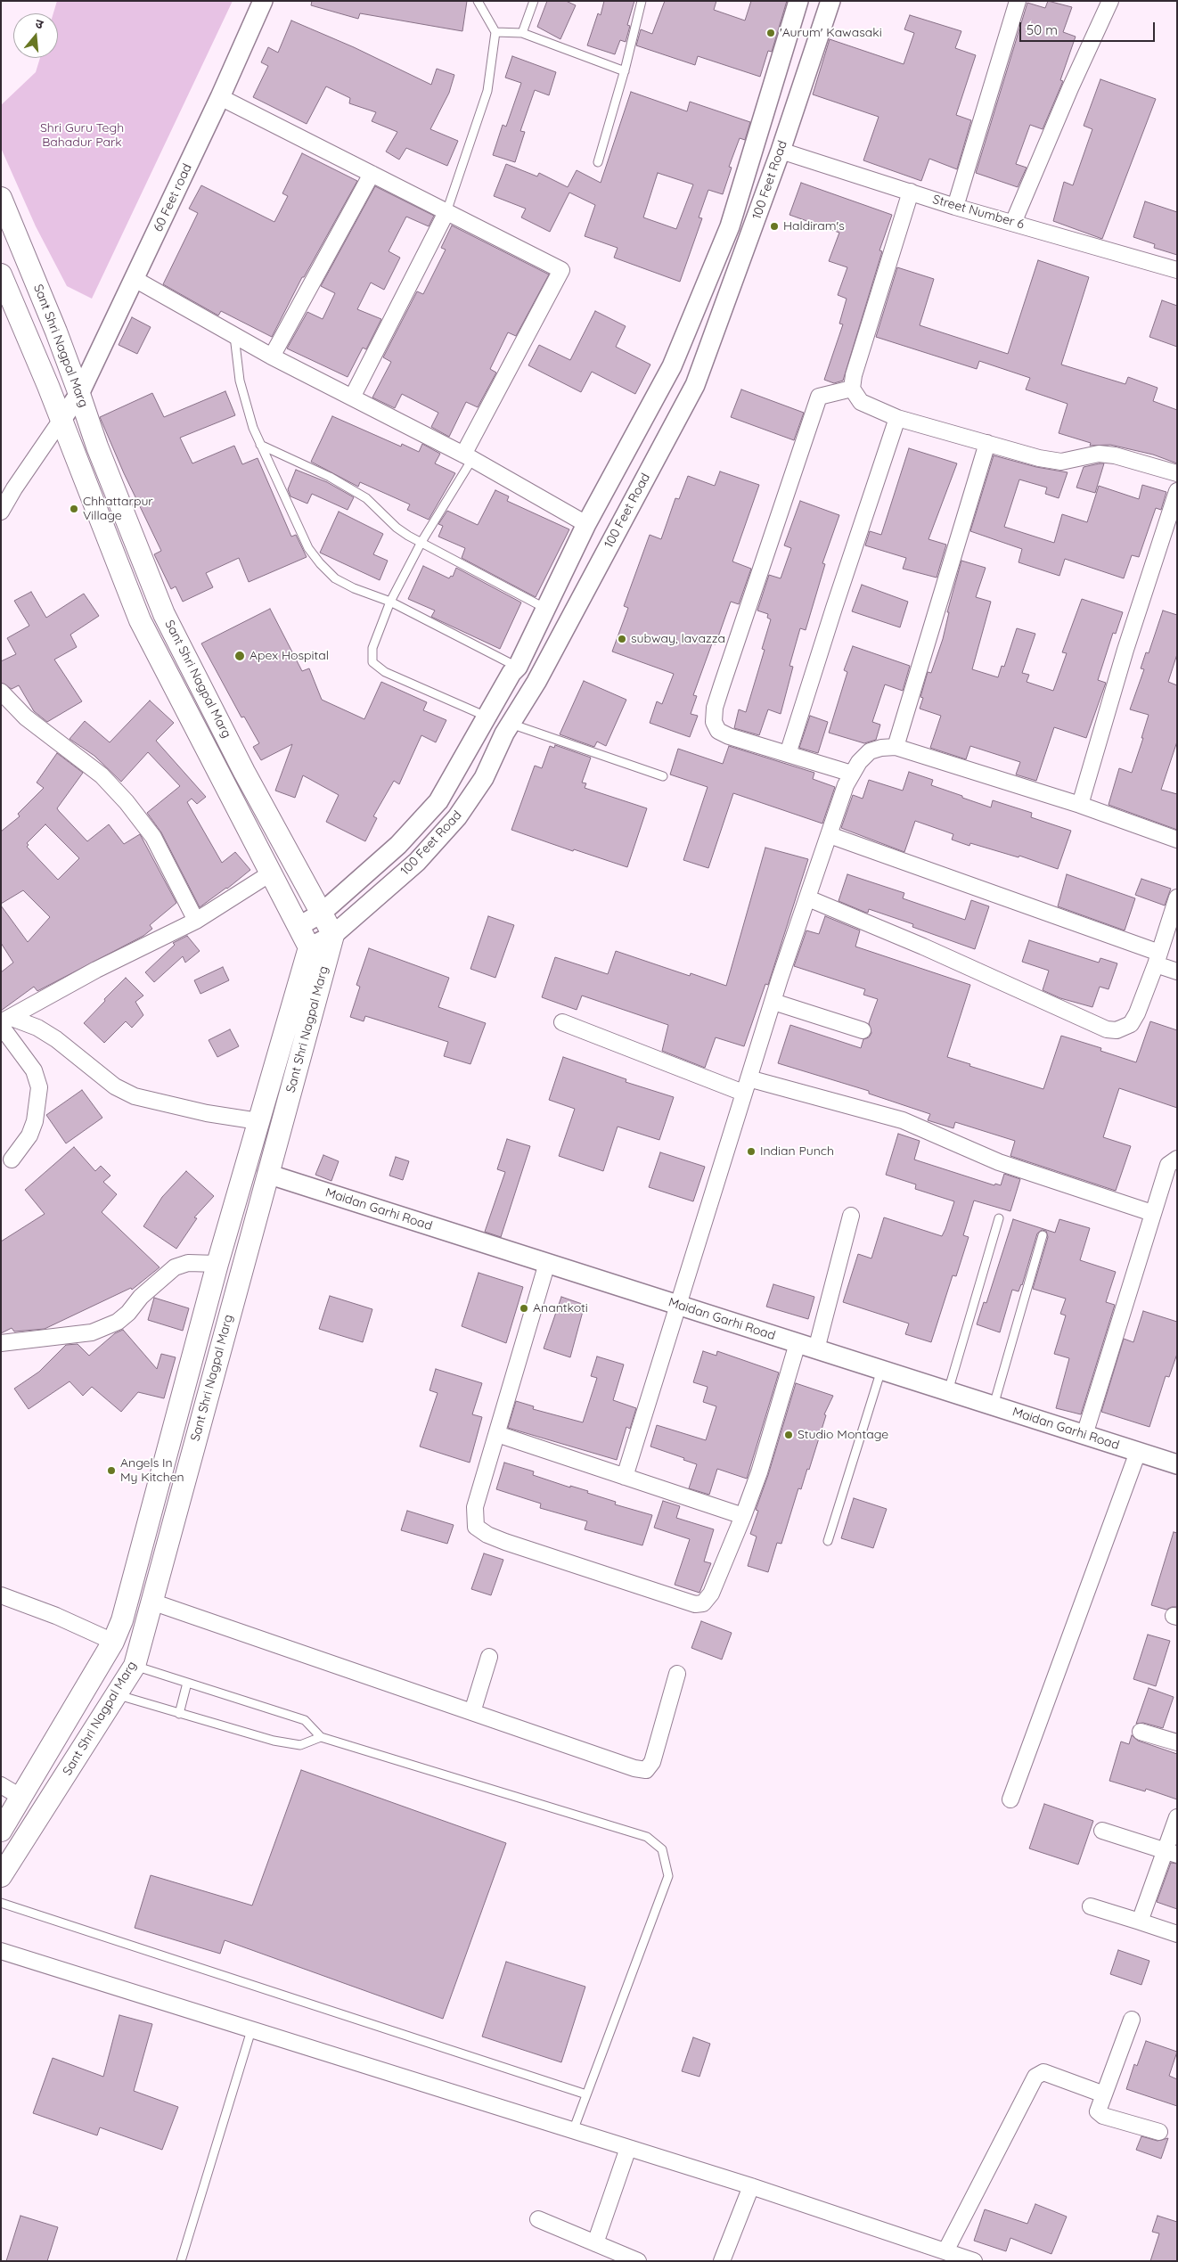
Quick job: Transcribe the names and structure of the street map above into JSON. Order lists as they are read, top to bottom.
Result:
{
  "streets": {
    "main road": ["Sant Shri Nagpal Marg"],
    "street": [
      "100 Feet Road",
      "60 Feet road",
      "Street Number 6",
      "Maidan Garhi Road"
    ]
  },
  "crossings": [
    ["100 Feet Road", "Street Number 6"],
    ["100 Feet Road", "Sant Shri Nagpal Marg"],
    ["60 Feet road", "Sant Shri Nagpal Marg"],
    ["Sant Shri Nagpal Marg", "Maidan Garhi Road"]
  ],
  "parks": ["Shri Guru Tegh Bahadur Park"],
  "places": [
    "'Aurum' Kawasaki",
    "Haldiram's",
    "Chhattarpur Village",
    "subway, lavazza",
    "Apex Hospital",
    "Indian Punch",
    "Anantkoti",
    "Studio Montage",
    "Angels In My Kitchen"
  ],
  "scale_bar": "50 m",
  "north": "top"
}
